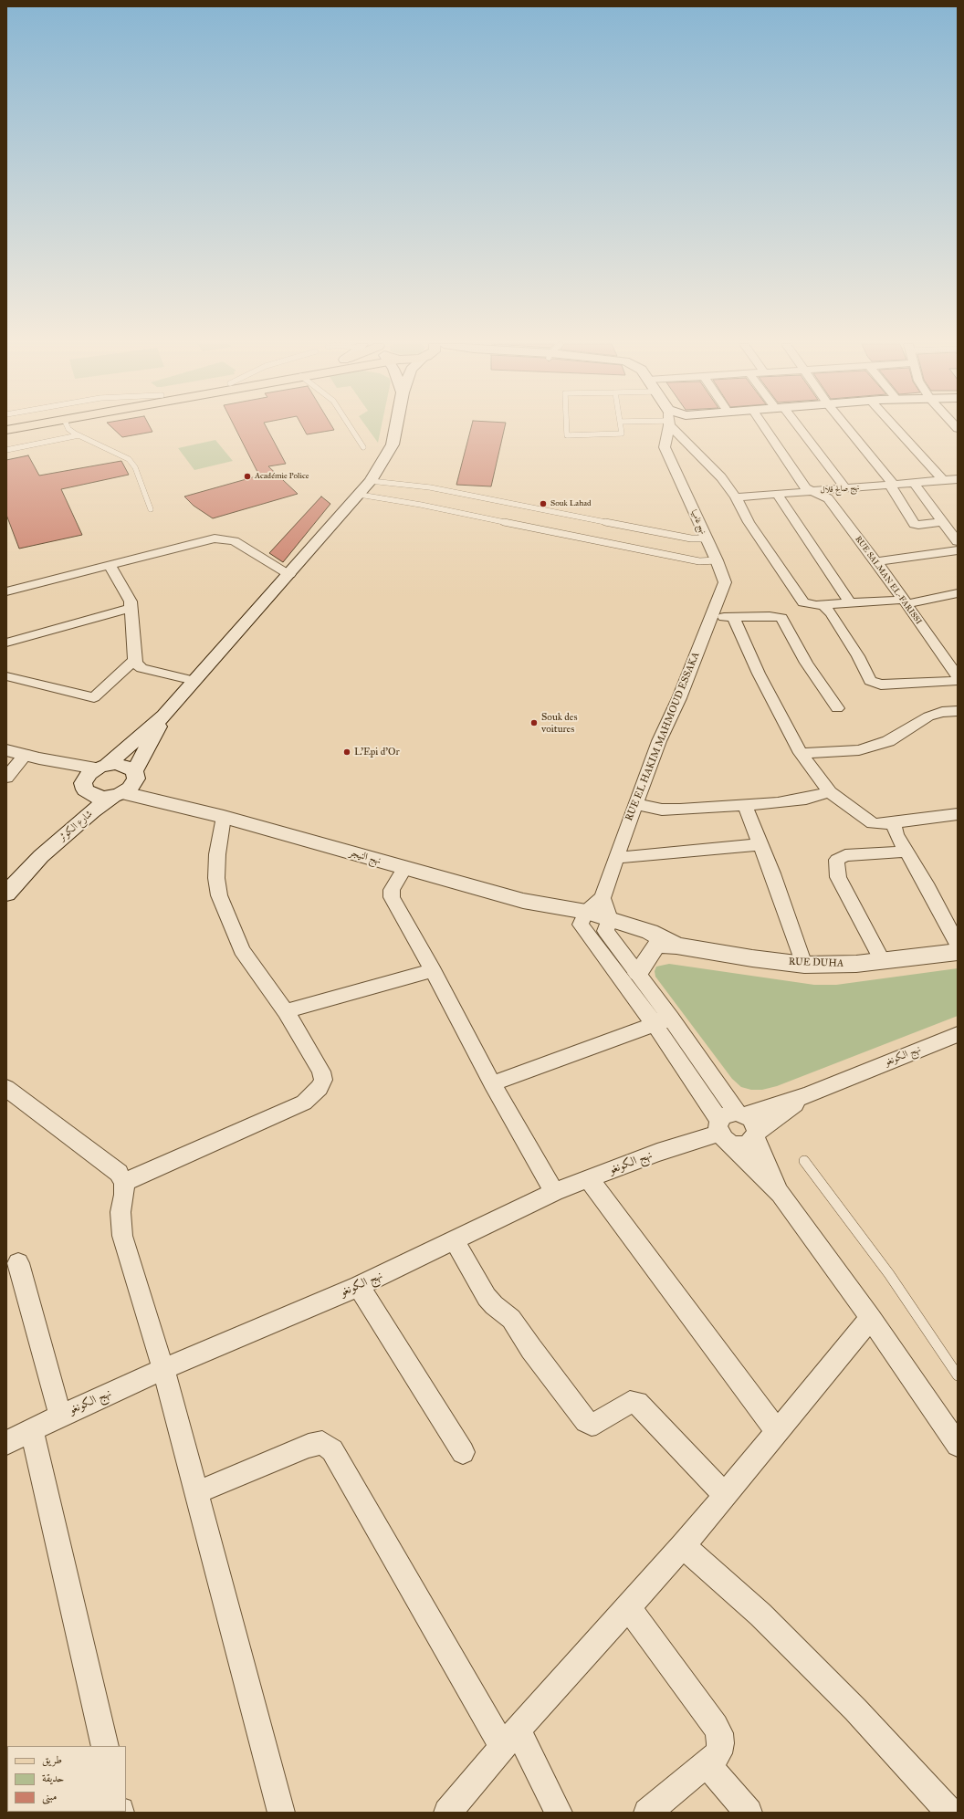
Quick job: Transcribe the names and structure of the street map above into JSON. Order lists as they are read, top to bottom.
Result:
{
  "streets": {
    "main road": ["شارع الكوثر", "نهج النيجر", "RUE DUHA"],
    "street": [
      "نهج صالح قلال",
      "نهج غامبيا",
      "RUE SALMAN EL-FARISSI",
      "RUE EL HAKIM MAHMOUD ESSAKA",
      "نهج الكونغو"
    ]
  },
  "crossings": [
    ["نهج صالح قلال", "RUE SALMAN EL-FARISSI"],
    ["نهج غامبيا", "RUE EL HAKIM MAHMOUD ESSAKA"],
    ["نهج النيجر", "RUE DUHA"]
  ],
  "places": [
    "Académie Police",
    "Souk Lahad",
    "Souk des voitures",
    "L'Epi d'Or"
  ],
  "legend": ["طريق", "حديقة", "مبنى"]
}
